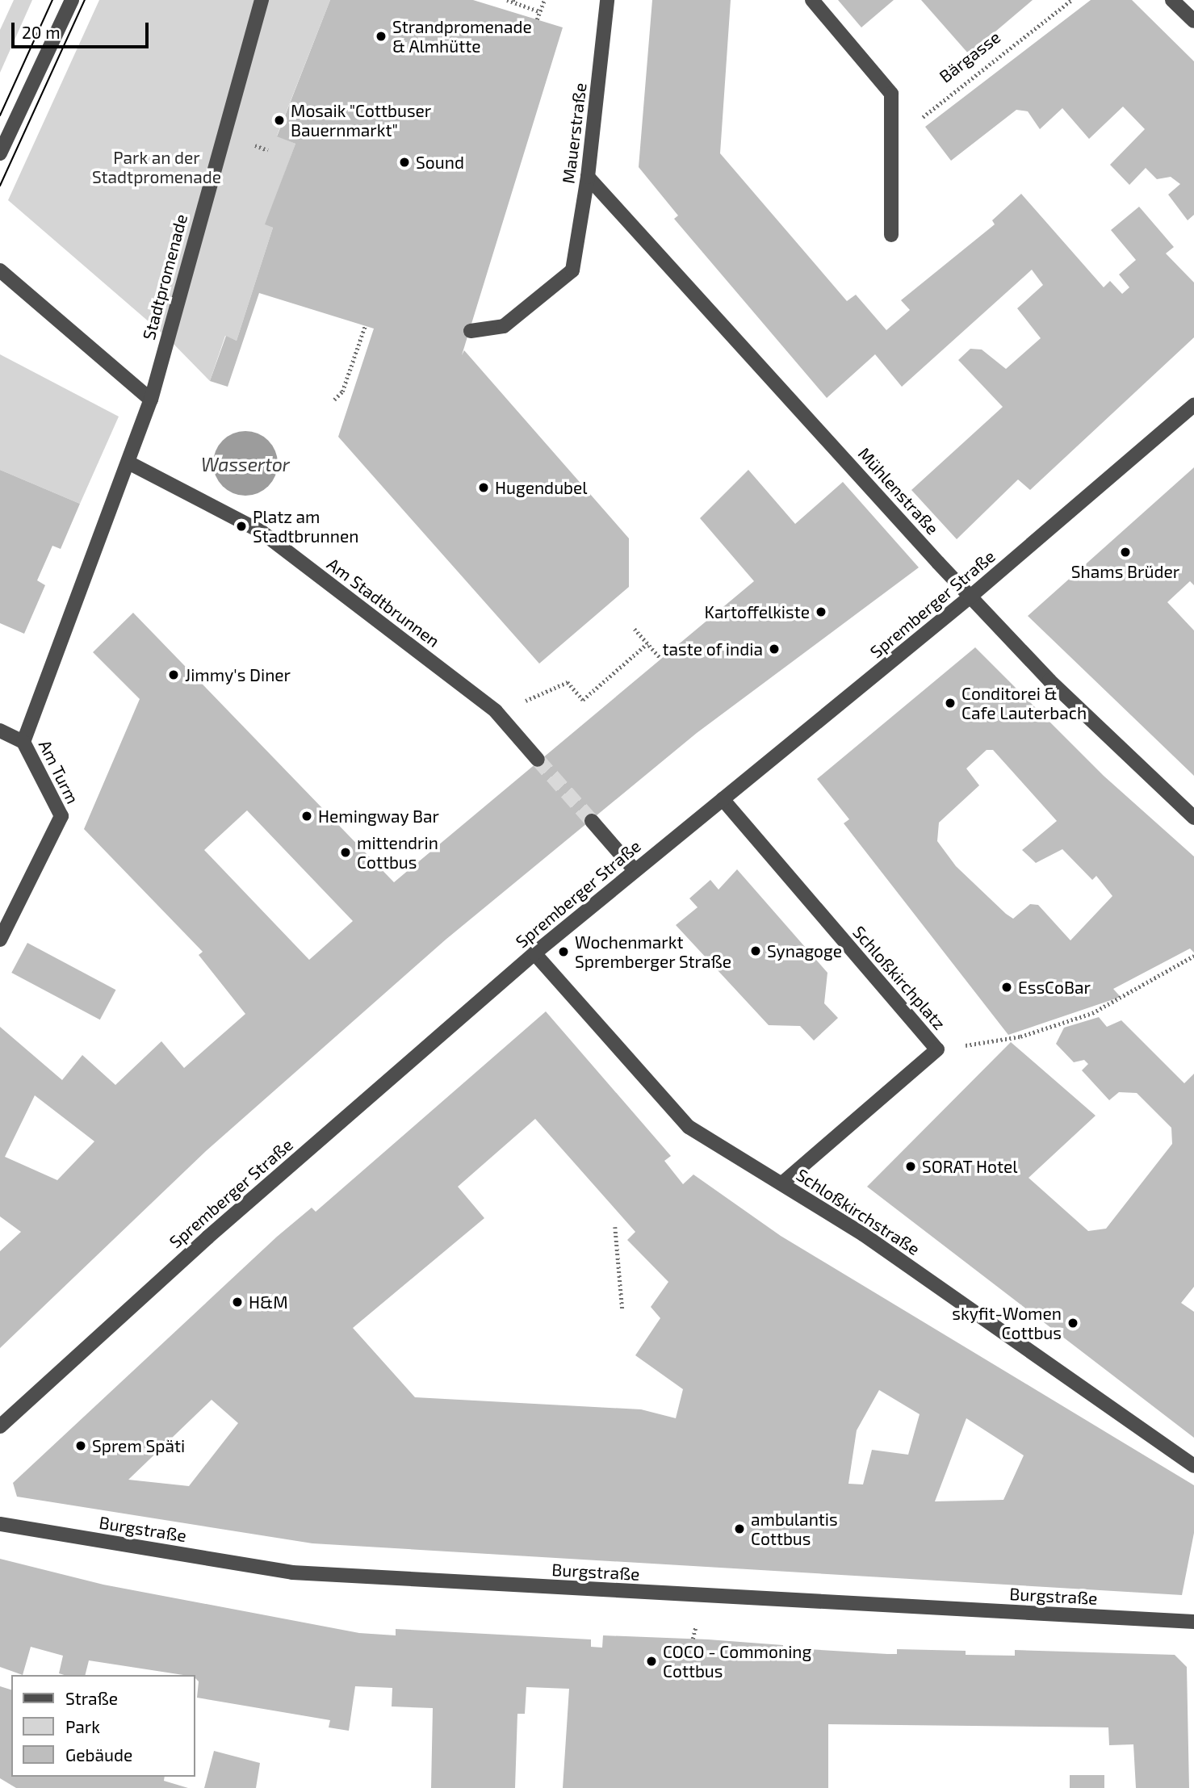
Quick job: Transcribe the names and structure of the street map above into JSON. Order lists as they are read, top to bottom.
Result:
{
  "streets": {
    "street": [
      "Mauerstraße",
      "Stadtpromenade",
      "Mühlenstraße",
      "Am Stadtbrunnen",
      "Spremberger Straße",
      "Am Turm",
      "Schloßkirchplatz",
      "Schloßkirchstraße",
      "Burgstraße"
    ],
    "path": ["Bärgasse"]
  },
  "crossings": [
    ["Mauerstraße", "Mühlenstraße"],
    ["Mühlenstraße", "Spremberger Straße"],
    ["Spremberger Straße", "Schloßkirchplatz"],
    ["Spremberger Straße", "Schloßkirchstraße"],
    ["Schloßkirchplatz", "Schloßkirchstraße"]
  ],
  "water": ["Wassertor"],
  "parks": ["Park an der Stadtpromenade"],
  "places": [
    "Strandpromenade & Almhütte",
    "Mosaik \"Cottbuser Bauernmarkt\"",
    "Sound",
    "Hugendubel",
    "Platz am Stadtbrunnen",
    "Shams Brüder",
    "Kartoffelkiste",
    "taste of india",
    "Jimmy's Diner",
    "Conditorei & Cafe Lauterbach",
    "Hemingway Bar",
    "mittendrin Cottbus",
    "Synagoge",
    "Wochenmarkt Spremberger Straße",
    "EssCoBar",
    "SORAT Hotel",
    "H&M",
    "skyfit-Women Cottbus",
    "Sprem Späti",
    "ambulantis Cottbus",
    "COCO - Commoning Cottbus"
  ],
  "legend": ["Straße", "Park", "Gebäude"],
  "scale_bar": "20 m"
}
